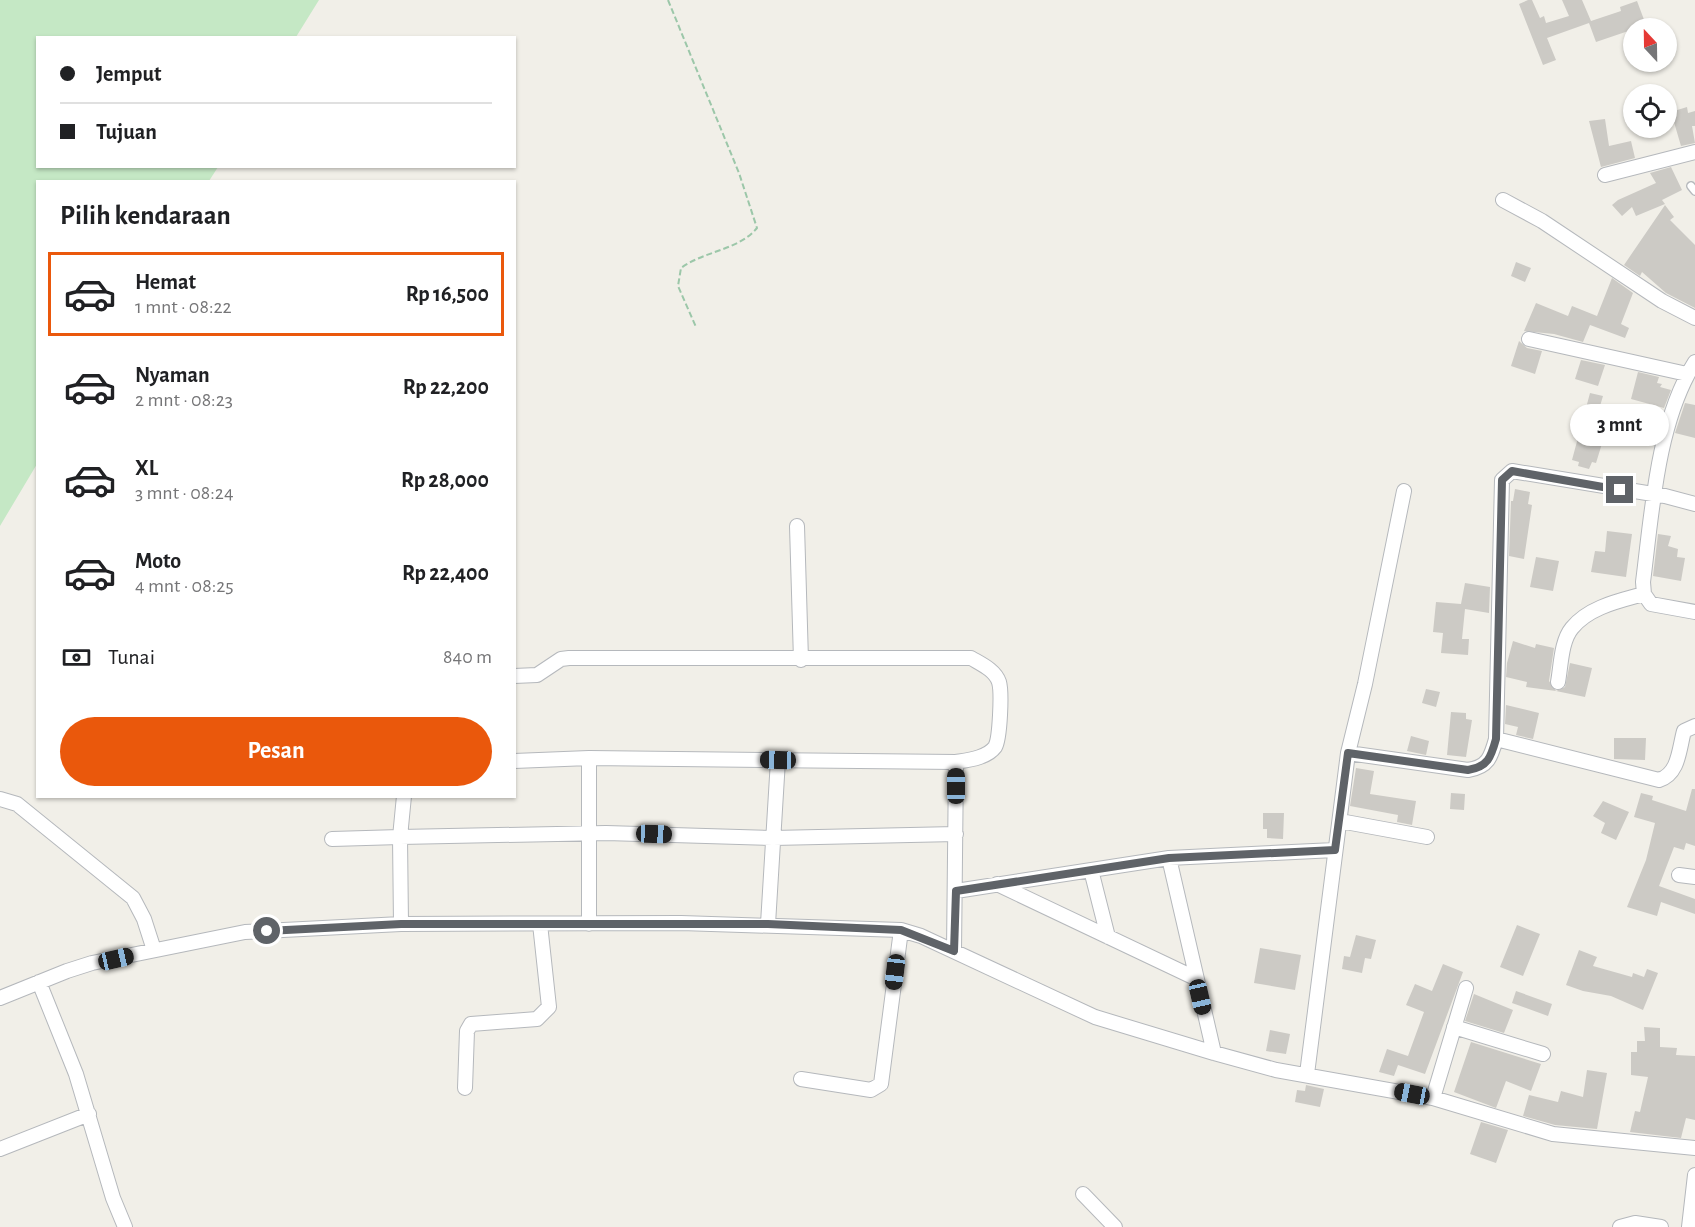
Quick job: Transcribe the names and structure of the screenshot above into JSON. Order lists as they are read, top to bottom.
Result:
{
  "north": "top",
  "page": {
    "banner": ["Jemput", "Tujuan"],
    "heading": "Pilih kendaraan",
    "list": [
      {
        "name": "Hemat",
        "note": "1 mnt · 08:22",
        "value": "Rp 16,500"
      },
      {
        "name": "Nyaman",
        "note": "2 mnt · 08:23",
        "value": "Rp 22,200"
      },
      {
        "name": "XL",
        "note": "3 mnt · 08:24",
        "value": "Rp 28,000"
      },
      {
        "name": "Moto",
        "note": "4 mnt · 08:25",
        "value": "Rp 22,400"
      }
    ],
    "bubble": "3 mnt",
    "pay": ["Tunai", "840 m"],
    "buttons": "Pesan"
  }
}
